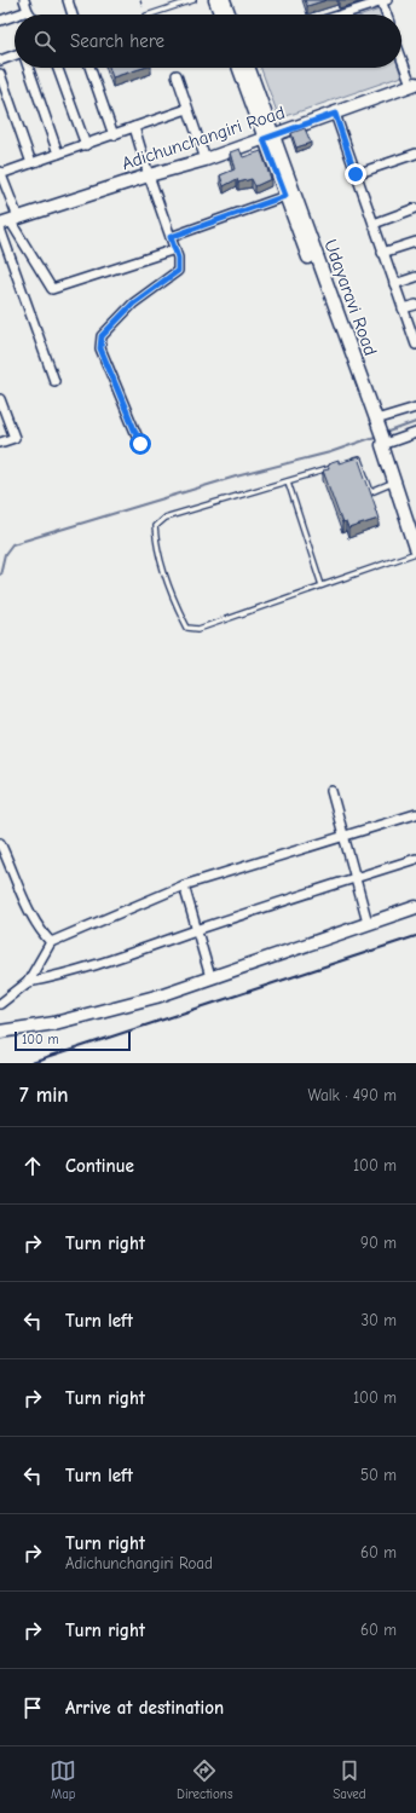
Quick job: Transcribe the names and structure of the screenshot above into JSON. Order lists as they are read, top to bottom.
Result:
{
  "streets": {
    "street": ["Adichunchangiri Road", "Udayaravi Road"]
  },
  "crossings": [
    ["Adichunchangiri Road", "Udayaravi Road"]
  ],
  "scale_bar": "100 m",
  "page": {
    "search": "Search here",
    "scale": "100 m",
    "heading": ["7 min", "Walk · 490 m"],
    "list": [
      ["Continue", "100 m"],
      ["Turn right", "90 m"],
      ["Turn left", "30 m"],
      ["Turn right", "100 m"],
      ["Turn left", "50 m"],
      ["Turn right", "Adichunchangiri Road", "60 m"],
      ["Turn right", "60 m"],
      "Arrive at destination"
    ],
    "nav": ["Map", "Directions", "Saved"]
  }
}
